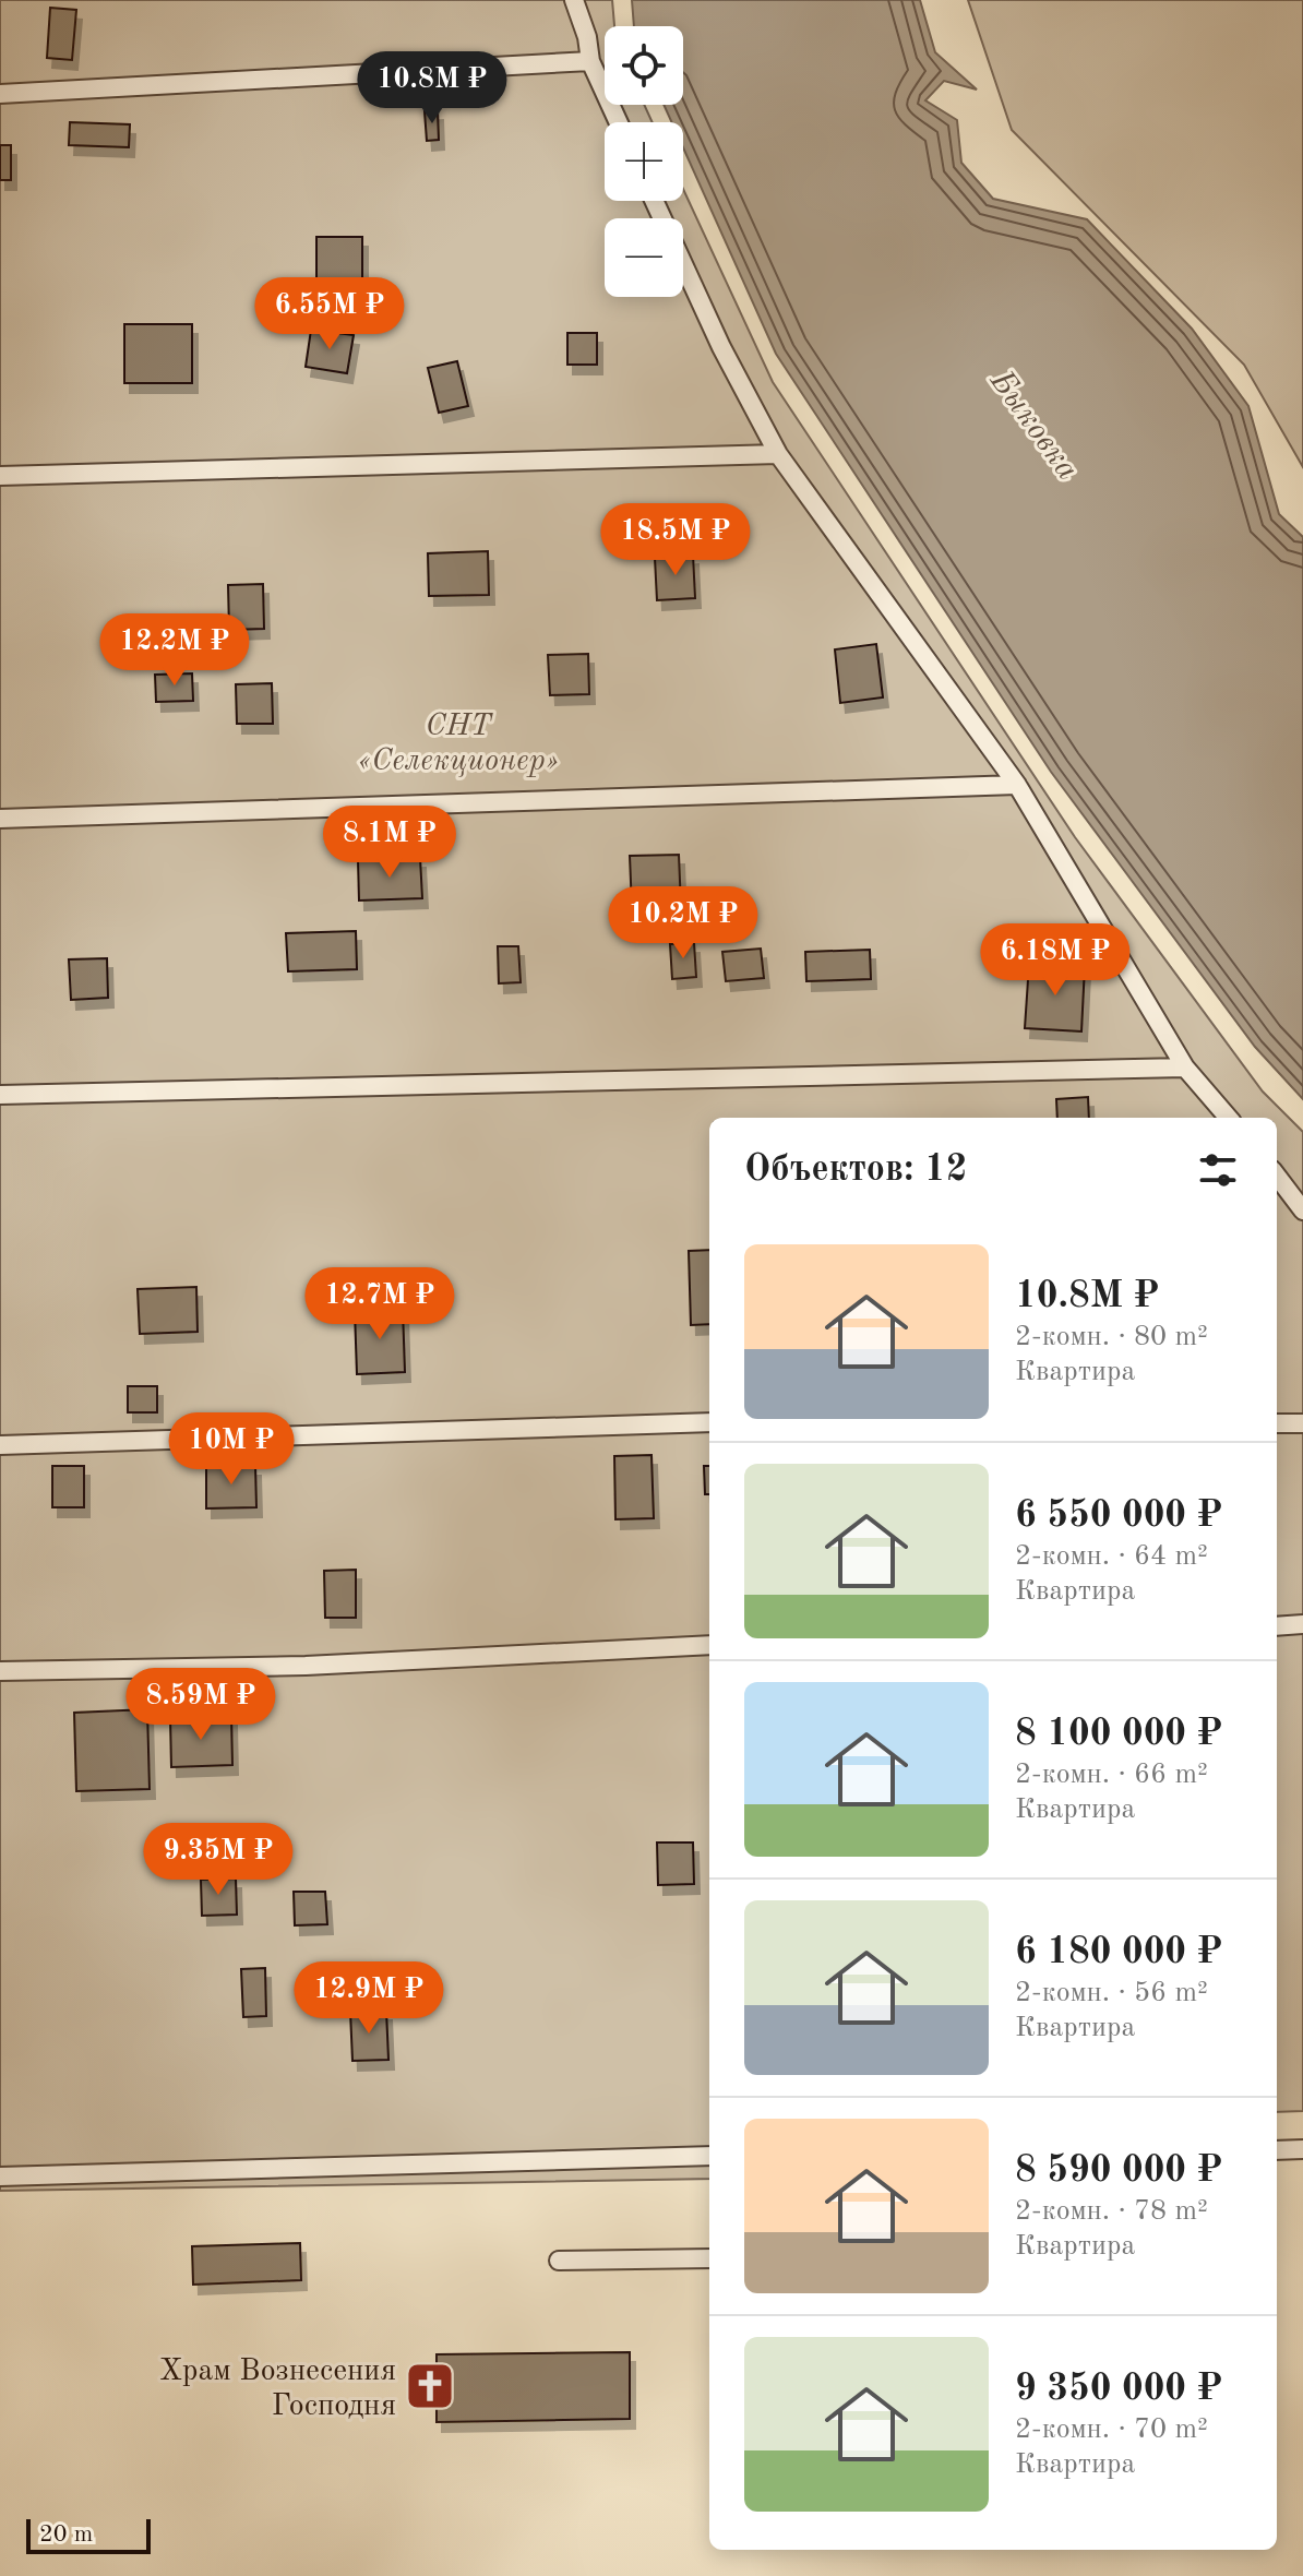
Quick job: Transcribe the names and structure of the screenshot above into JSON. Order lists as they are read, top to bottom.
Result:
{
  "water": ["Быковка"],
  "parks": ["СНТ «Селекционер»"],
  "places": {
    "church": ["Храм Вознесения Господня"]
  },
  "scale_bar": "20 m",
  "page": {
    "map_buttons": ["+", "−"],
    "price": [
      "10.8M ₽",
      "6.55M ₽",
      "18.5M ₽",
      "12.2M ₽",
      "8.1M ₽",
      "10.2M ₽",
      "6.18M ₽",
      "12.7M ₽",
      "10M ₽",
      "8.59M ₽",
      "9.35M ₽",
      "12.9M ₽"
    ],
    "heading": "Объектов: 12",
    "list": [
      {
        "name": "10.8M ₽",
        "note": "2-комн. · 80 m² · Квартира"
      },
      {
        "name": "6 550 000 ₽",
        "note": "2-комн. · 64 m² · Квартира"
      },
      {
        "name": "8 100 000 ₽",
        "note": "2-комн. · 66 m² · Квартира"
      },
      {
        "name": "6 180 000 ₽",
        "note": "2-комн. · 56 m² · Квартира"
      },
      {
        "name": "8 590 000 ₽",
        "note": "2-комн. · 78 m² · Квартира"
      },
      {
        "name": "9 350 000 ₽",
        "note": "2-комн. · 70 m² · Квартира"
      }
    ],
    "scale": "20 m"
  }
}
